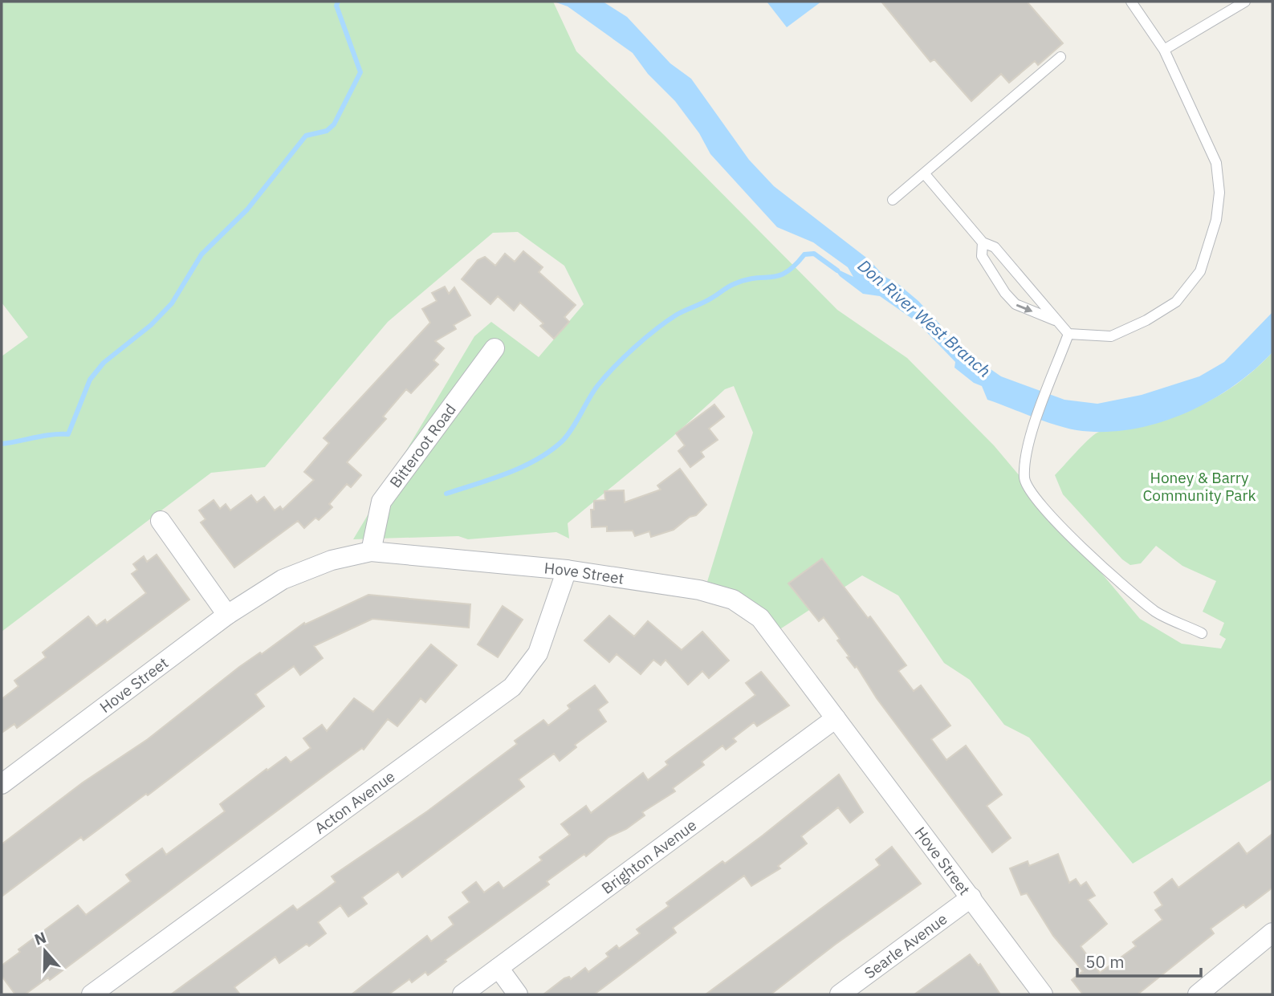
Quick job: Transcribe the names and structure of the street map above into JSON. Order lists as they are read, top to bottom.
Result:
{
  "streets": {
    "street": [
      "Bitteroot Road",
      "Hove Street",
      "Acton Avenue",
      "Brighton Avenue",
      "Searle Avenue"
    ]
  },
  "crossings": [
    ["Bitteroot Road", "Hove Street"],
    ["Hove Street", "Acton Avenue"],
    ["Hove Street", "Brighton Avenue"],
    ["Hove Street", "Searle Avenue"]
  ],
  "water": ["Don River West Branch"],
  "parks": ["Honey & Barry Community Park"],
  "scale_bar": "50 m",
  "north": "top"
}
